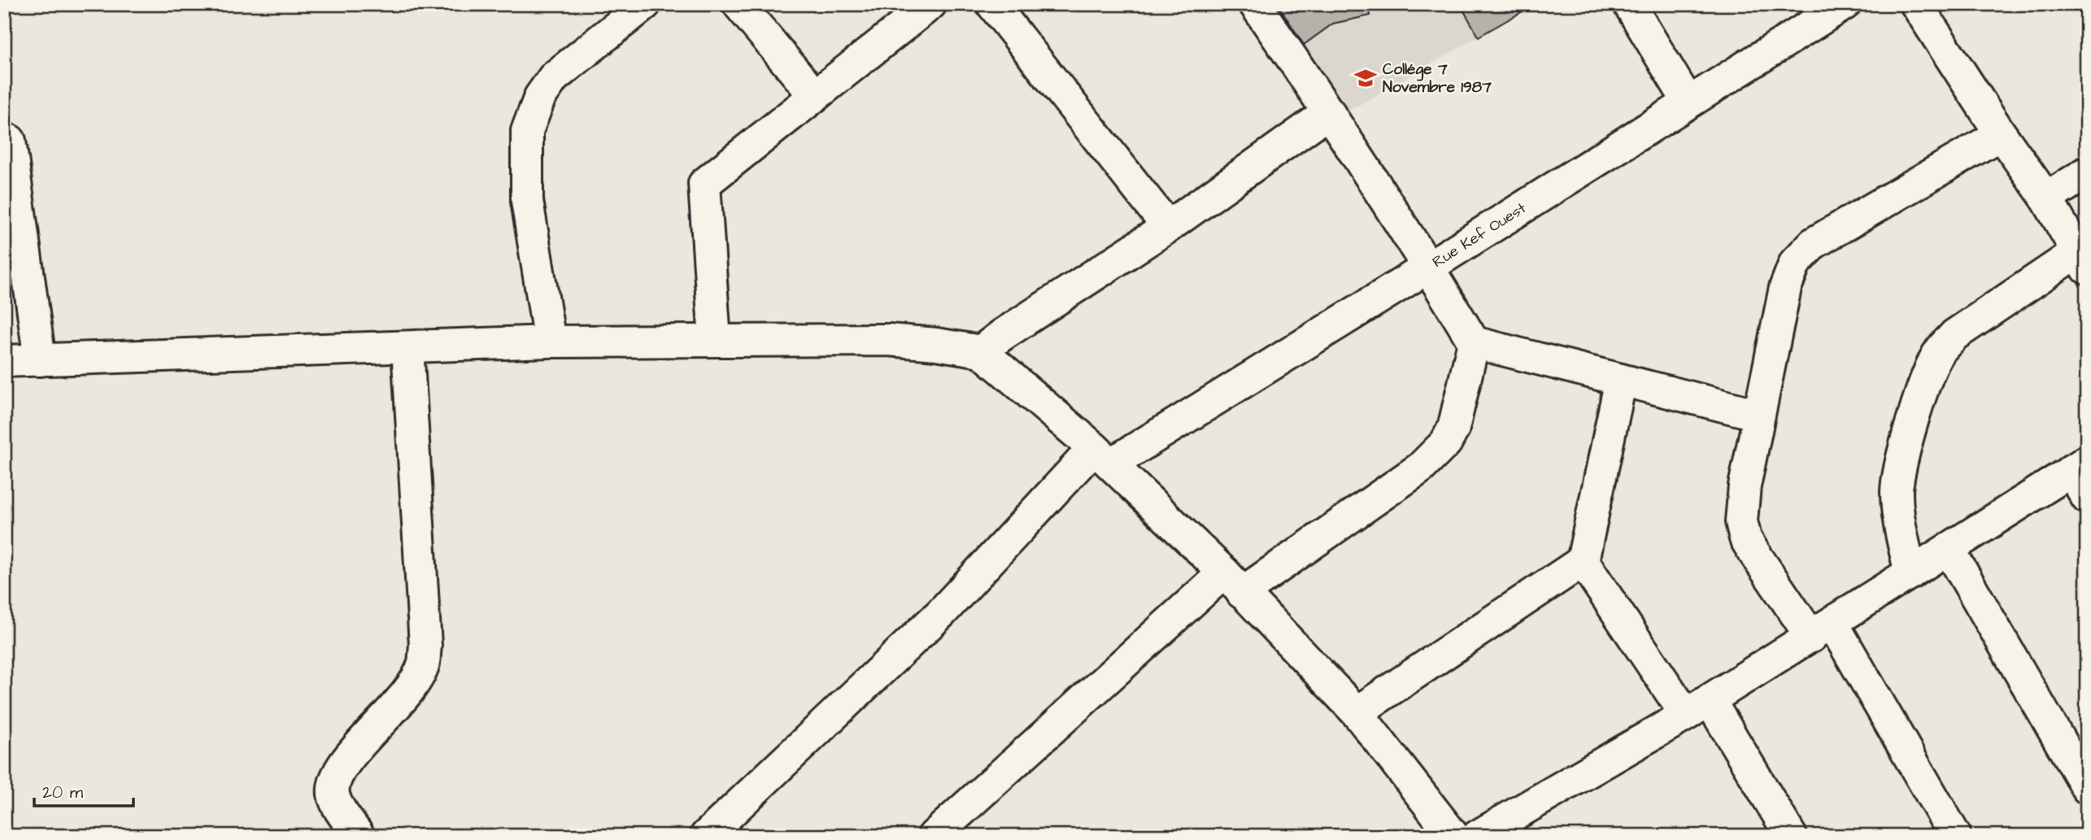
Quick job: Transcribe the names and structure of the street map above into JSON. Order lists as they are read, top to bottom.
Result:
{
  "streets": {
    "street": ["Rue Kef Ouest"]
  },
  "places": {
    "school or university": ["Collége 7 Novembre 1987"]
  },
  "scale_bar": "20 m"
}
